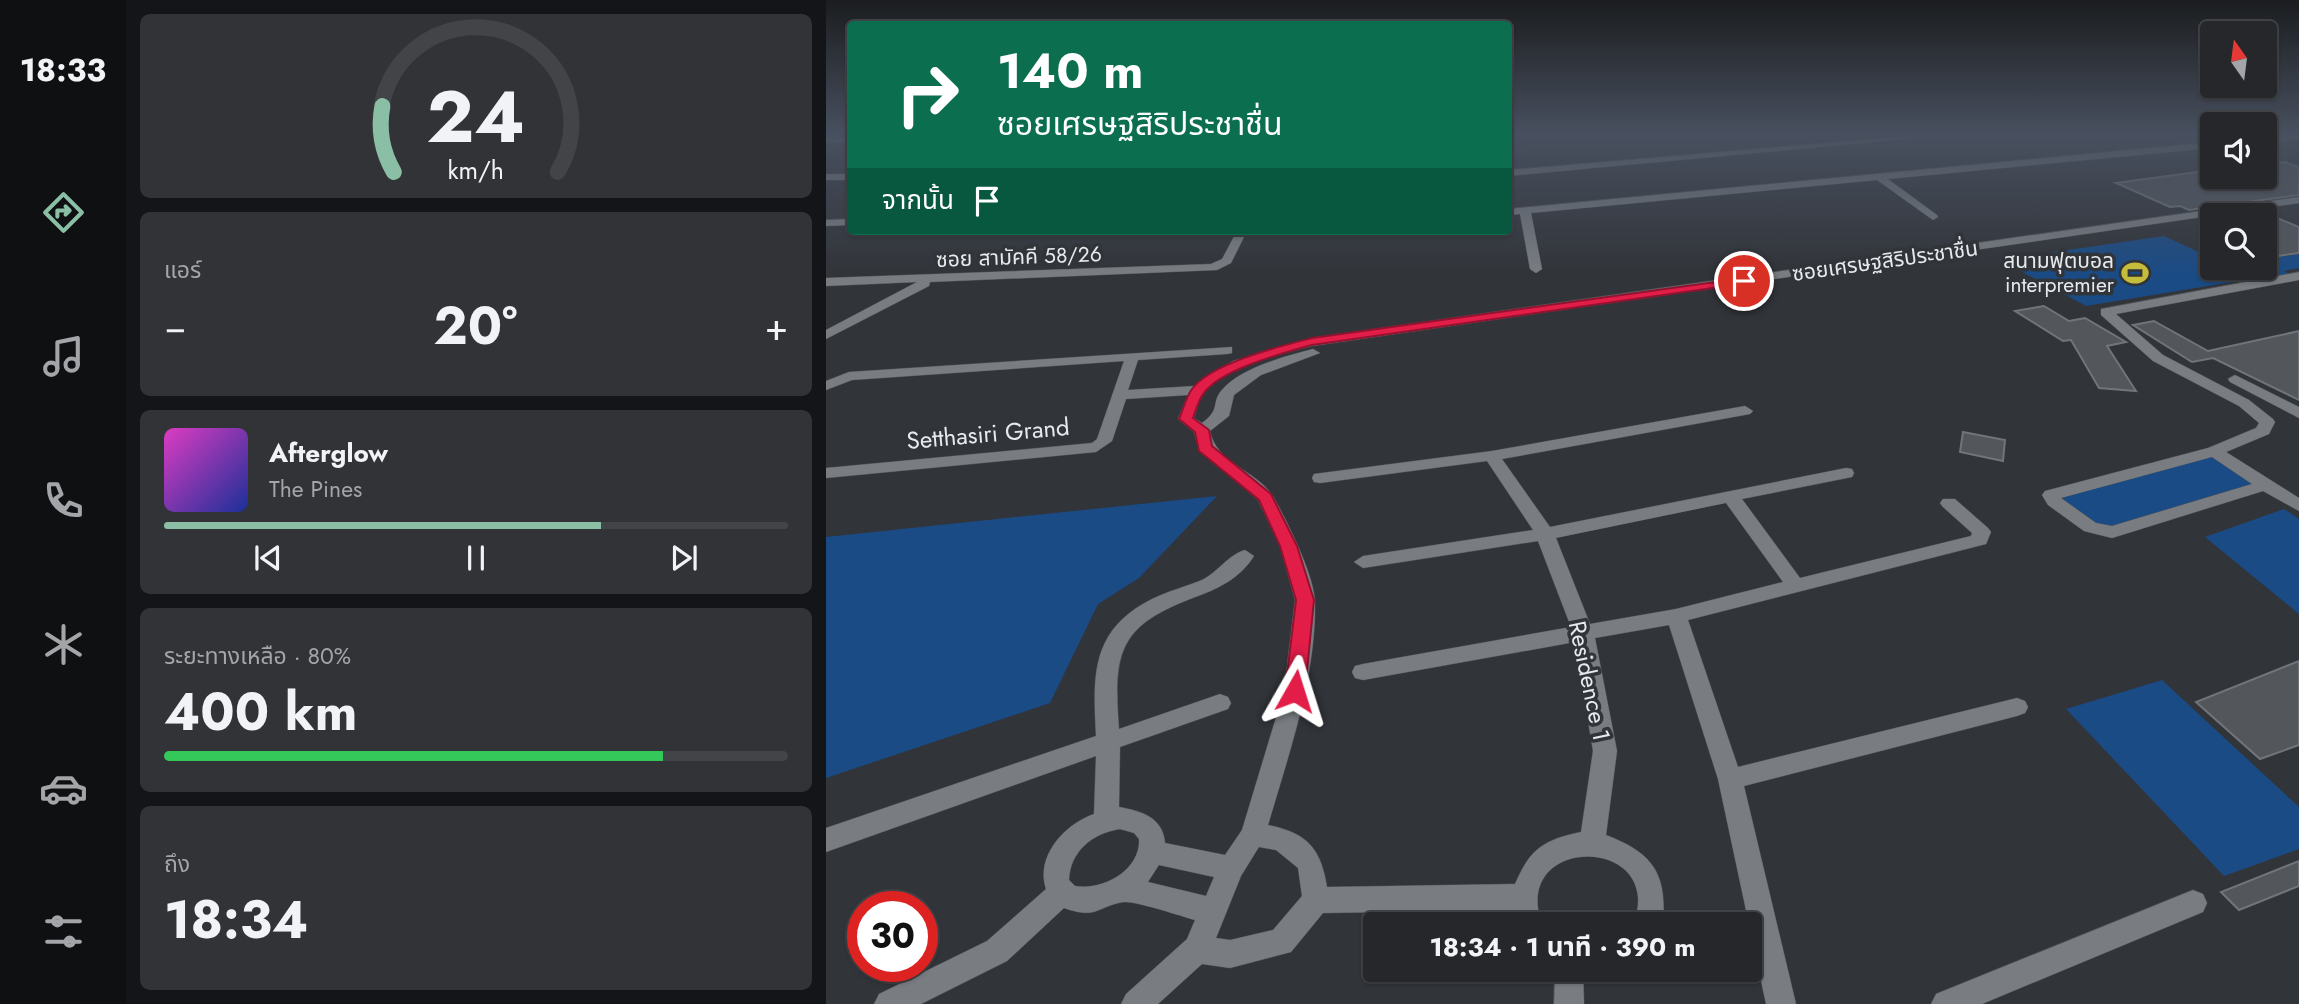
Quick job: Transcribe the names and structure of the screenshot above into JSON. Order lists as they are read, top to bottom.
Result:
{
  "streets": {
    "street": [
      "ซอย สามัคคี 58/26",
      "ซอยเศรษฐสิริประชาชื่น",
      "Setthasiri Grand",
      "Residence 1"
    ]
  },
  "places": {
    "sports": ["สนามฟุตบอล interpremier"]
  },
  "north": "top",
  "page": {
    "tabs": "18:33",
    "turn": ["140 m", "ซอยเศรษฐสิริประชาชื่น"],
    "then": "จากนั้น",
    "tile": [
      "แอร์",
      ["ระยะทางเหลือ · 80%", "400 km"],
      ["ถึง", "18:34"]
    ],
    "heat": ["−", "20°", "+"],
    "song": ["Afterglow", "The Pines"],
    "limit": "30",
    "trip": "18:34 · 1 นาที · 390 m",
    "gauge": ["24", "km/h"]
  }
}
